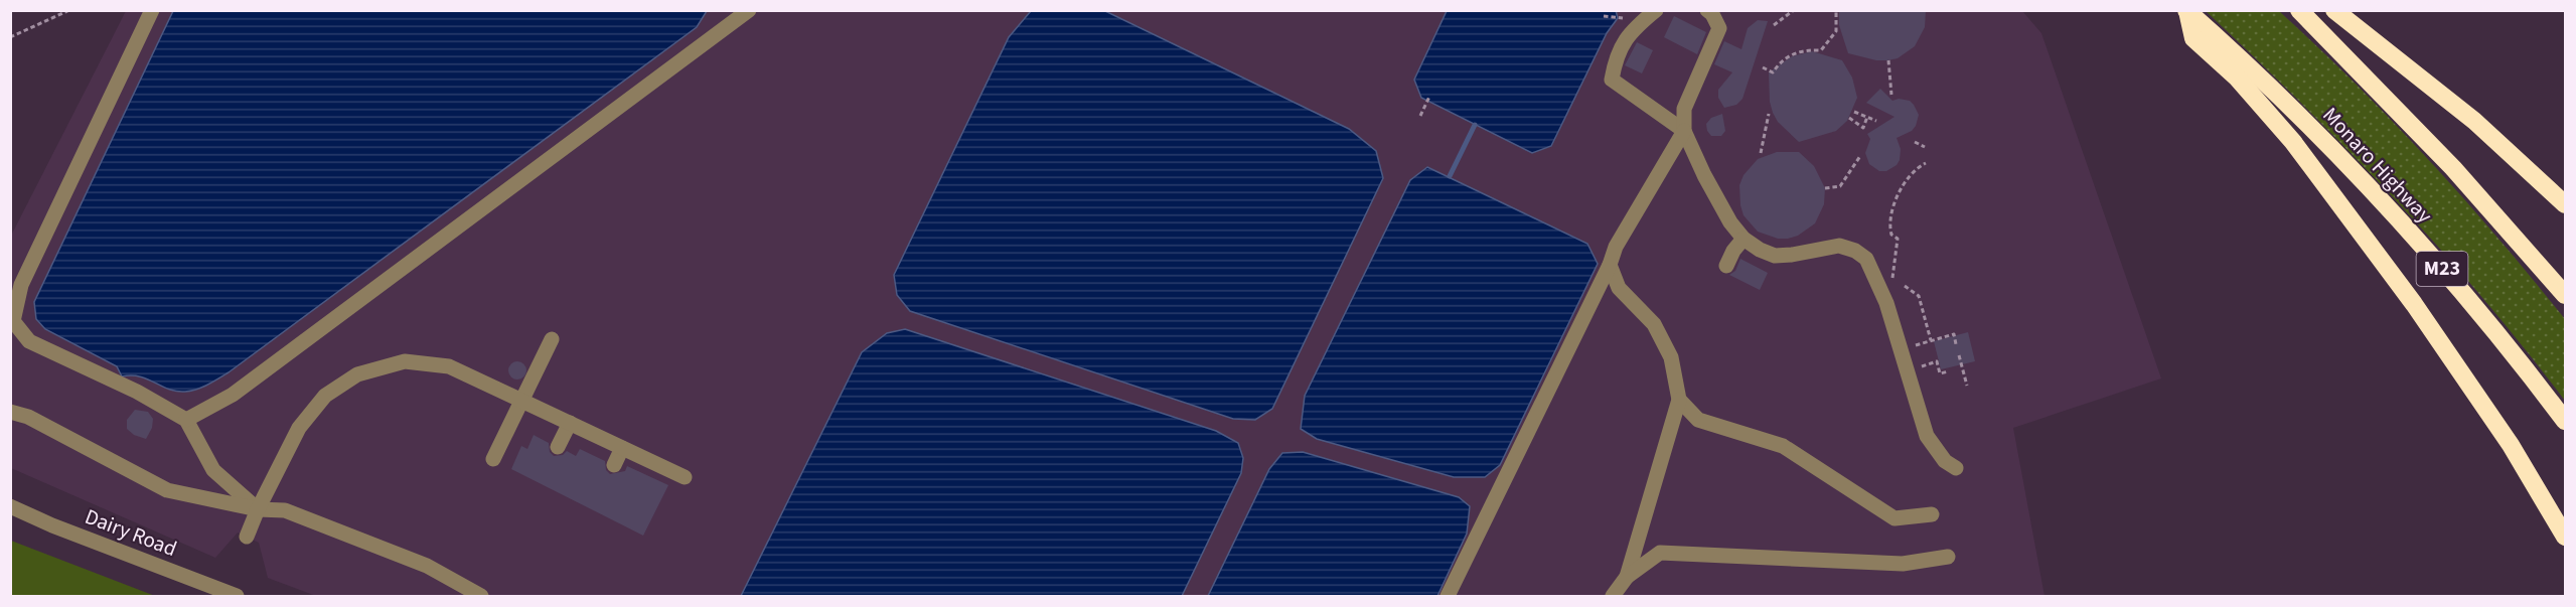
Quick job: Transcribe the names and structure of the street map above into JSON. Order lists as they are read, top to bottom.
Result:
{
  "streets": {
    "highway": ["Monaro Highway", "M23"],
    "street": ["Dairy Road"]
  }
}
